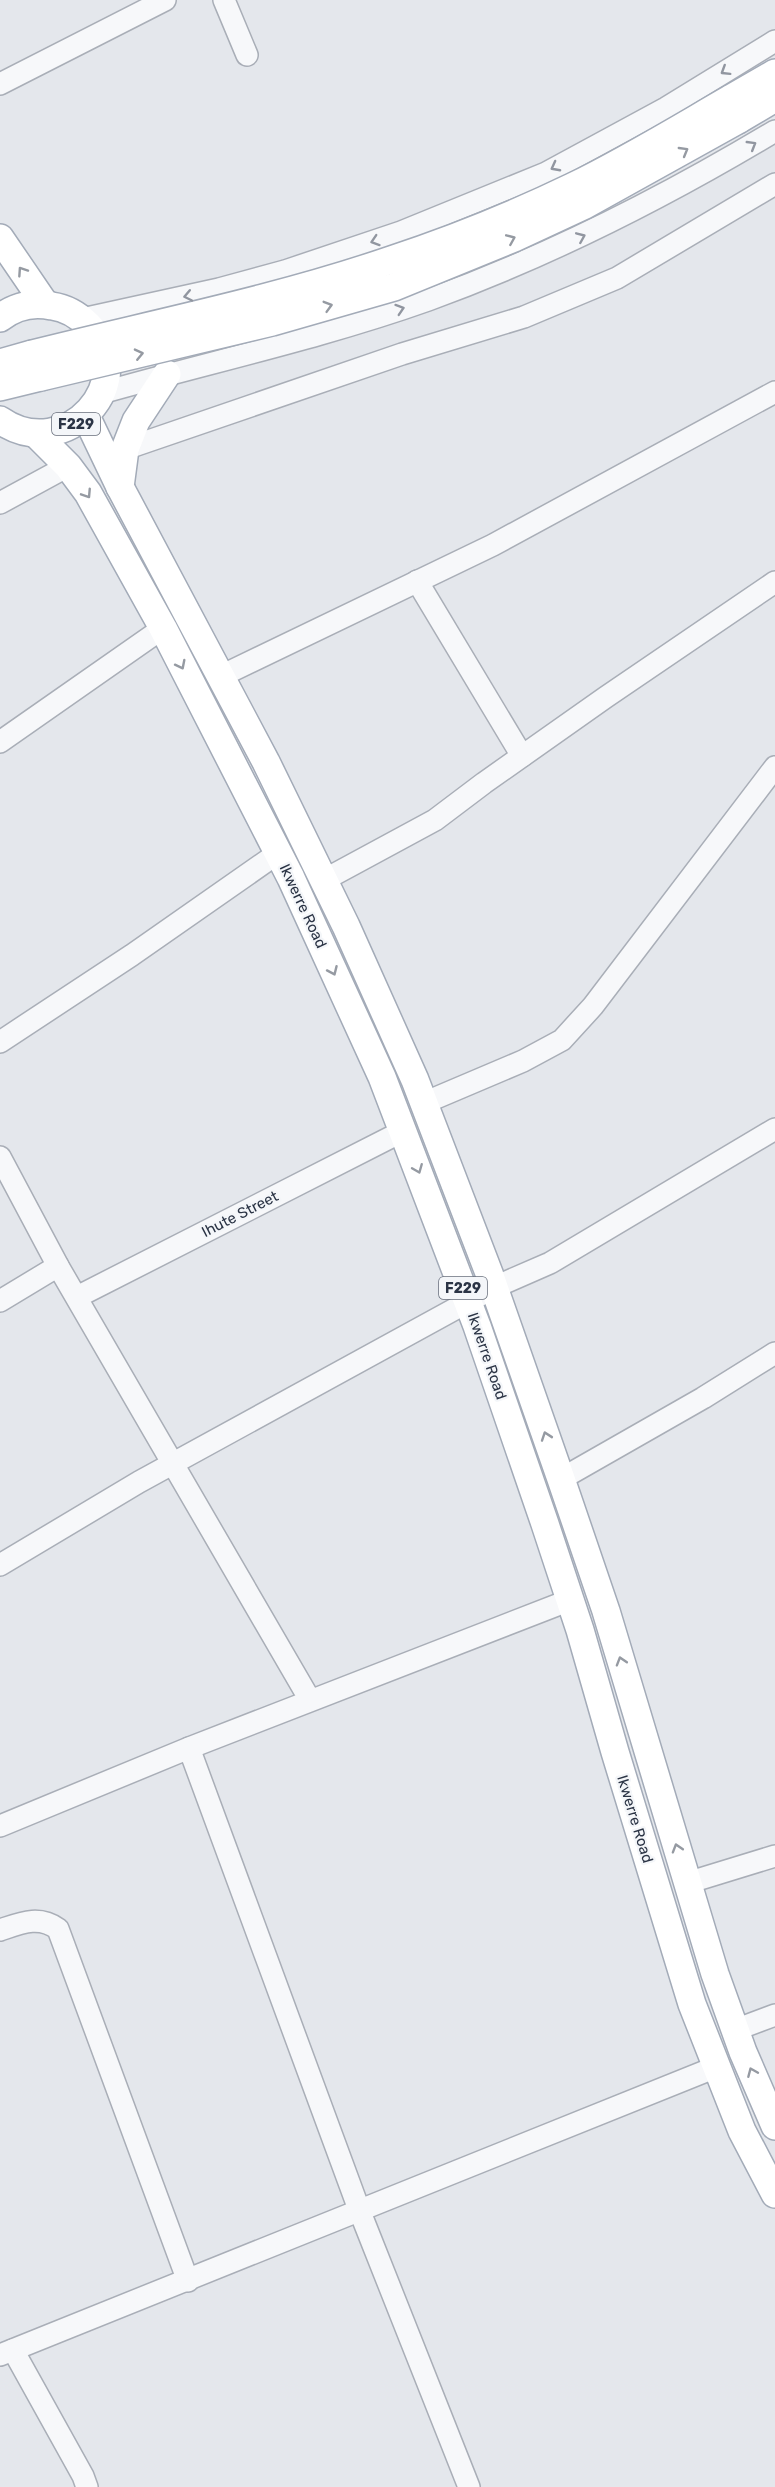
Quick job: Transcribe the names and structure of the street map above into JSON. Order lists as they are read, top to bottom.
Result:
{
  "streets": {
    "main road": ["F229", "Ikwerre Road"],
    "street": ["Ihute Street"]
  },
  "crossings": [
    ["F229", "Ikwerre Road"],
    ["Ikwerre Road", "Ihute Street"]
  ]
}
